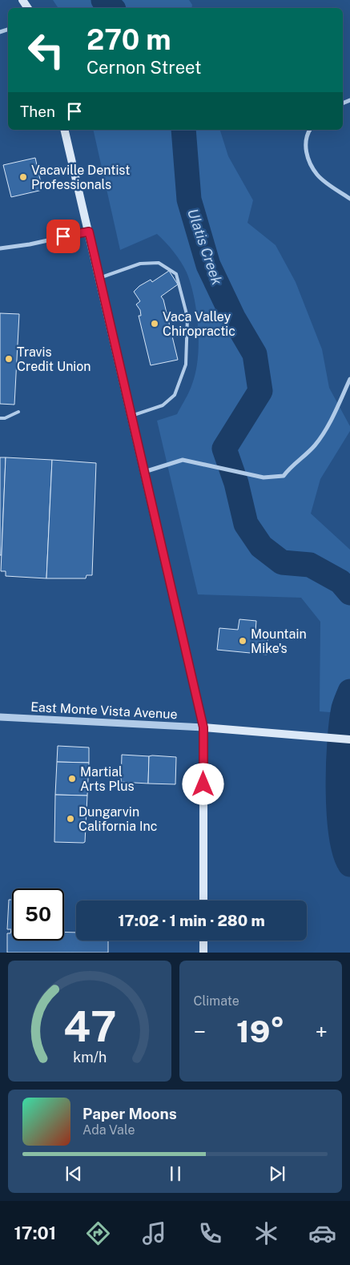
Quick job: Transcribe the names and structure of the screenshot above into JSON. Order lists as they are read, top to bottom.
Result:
{
  "streets": {
    "main road": ["East Monte Vista Avenue"]
  },
  "water": ["Ulatis Creek"],
  "places": [
    "Vacaville Dentist Professionals",
    "Vaca Valley Chiropractic",
    "Travis Credit Union",
    "Mountain Mike's",
    "Martial Arts Plus",
    "Dungarvin California Inc"
  ],
  "page": {
    "turn": ["270 m", "Cernon Street"],
    "then": "Then",
    "limit": "50",
    "trip": "17:02 · 1 min · 280 m",
    "tile": "Climate",
    "heat": ["−", "19°", "+"],
    "song": ["Paper Moons", "Ada Vale"],
    "tabs": "17:01",
    "gauge": ["47", "km/h"]
  }
}
